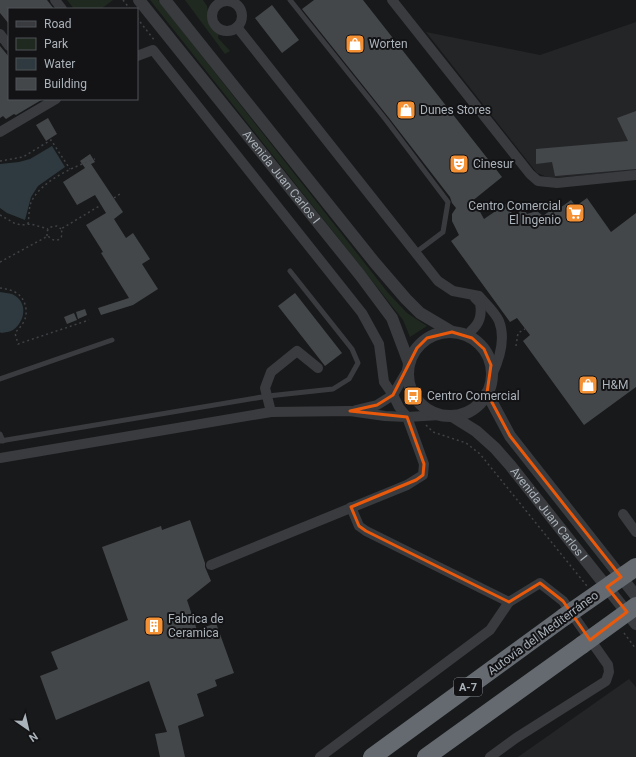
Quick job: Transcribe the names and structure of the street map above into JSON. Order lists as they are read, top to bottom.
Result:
{
  "streets": {
    "highway": ["Autovía del Mediterráneo", "A-7"],
    "street": ["Avenida Juan Carlos I"]
  },
  "places": {
    "shop": ["Worten", "Dunes Stores", "H&M"],
    "theatre": ["Cinesur"],
    "supermarket": ["Centro Comercial El Ingenio"],
    "bus stop": ["Centro Comercial"],
    "building": ["Fabrica de Ceramica"]
  },
  "legend": [
    "Road",
    "Park",
    "Water",
    "Building"
  ],
  "north": "bottom right"
}
